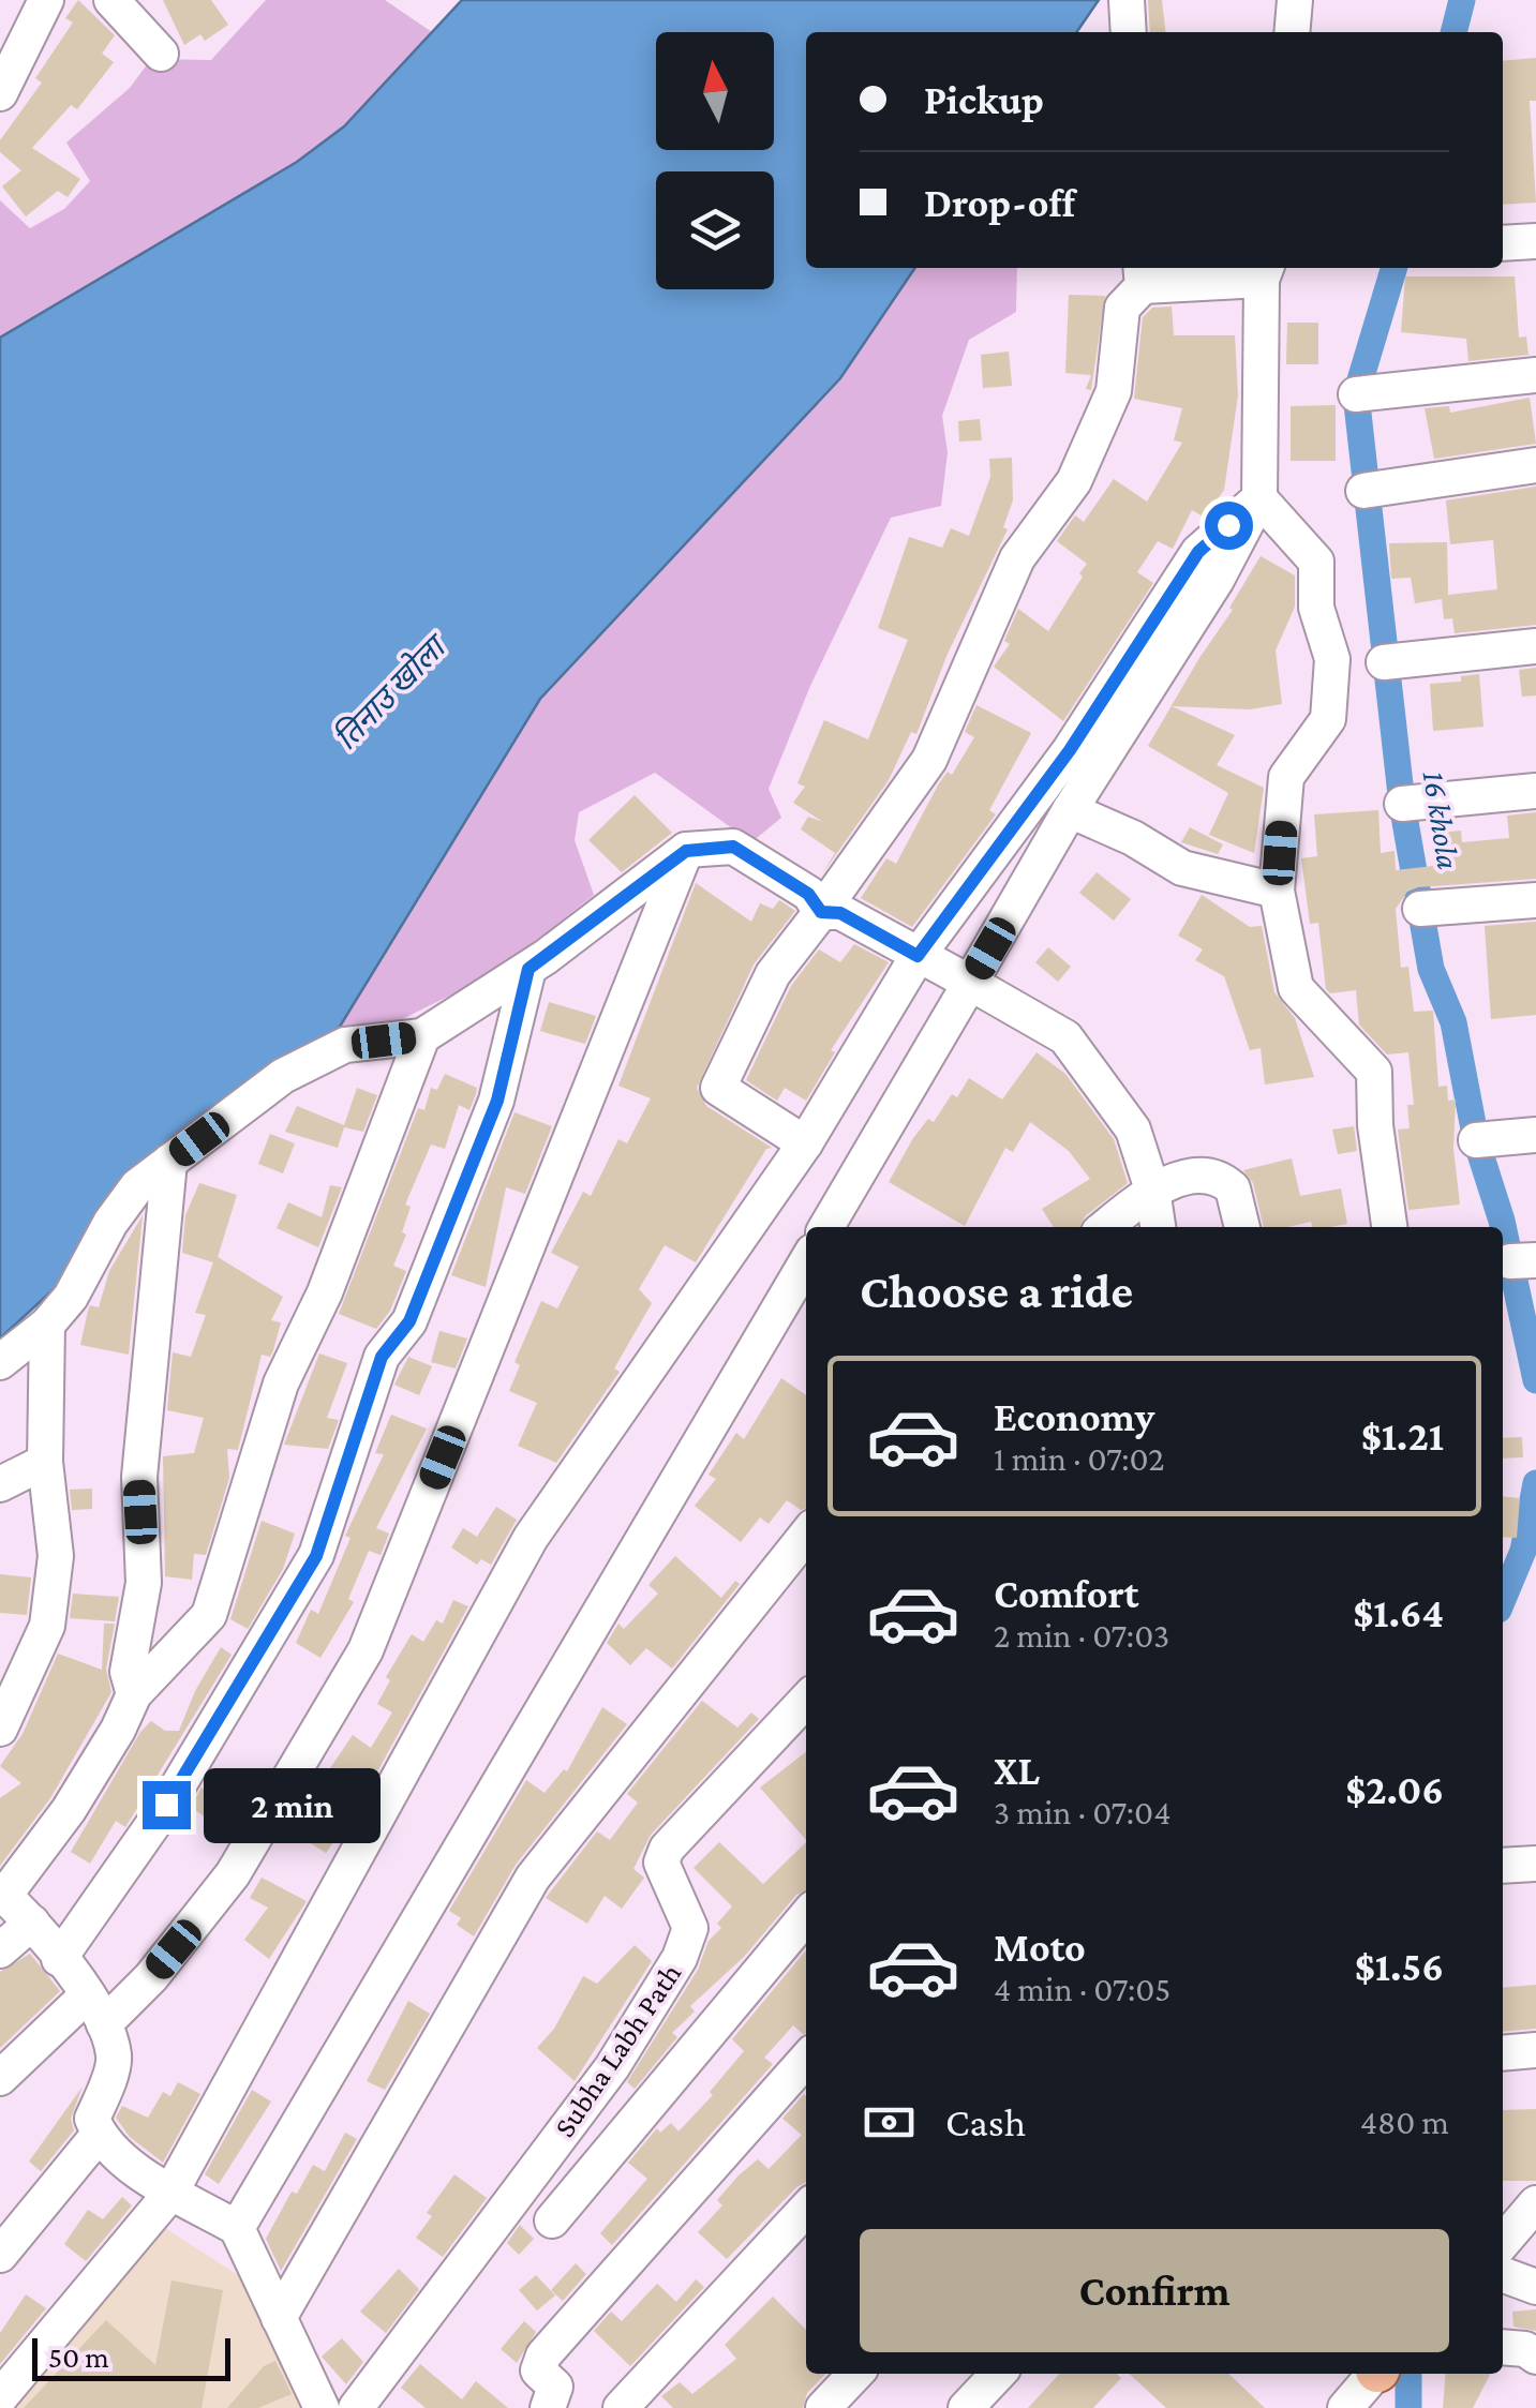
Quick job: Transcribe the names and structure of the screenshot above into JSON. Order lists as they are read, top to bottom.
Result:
{
  "streets": {
    "street": ["Subha Labh Path"]
  },
  "water": ["तिनाउ खोला", "16 khola"],
  "scale_bar": "50 m",
  "north": "top",
  "page": {
    "banner": ["Pickup", "Drop-off"],
    "heading": "Choose a ride",
    "list": [
      {
        "name": "Economy",
        "note": "1 min · 07:02",
        "value": "$1.21"
      },
      {
        "name": "Comfort",
        "note": "2 min · 07:03",
        "value": "$1.64"
      },
      {
        "name": "XL",
        "note": "3 min · 07:04",
        "value": "$2.06"
      },
      {
        "name": "Moto",
        "note": "4 min · 07:05",
        "value": "$1.56"
      }
    ],
    "bubble": "2 min",
    "pay": ["Cash", "480 m"],
    "buttons": "Confirm",
    "scale": "50 m"
  }
}
